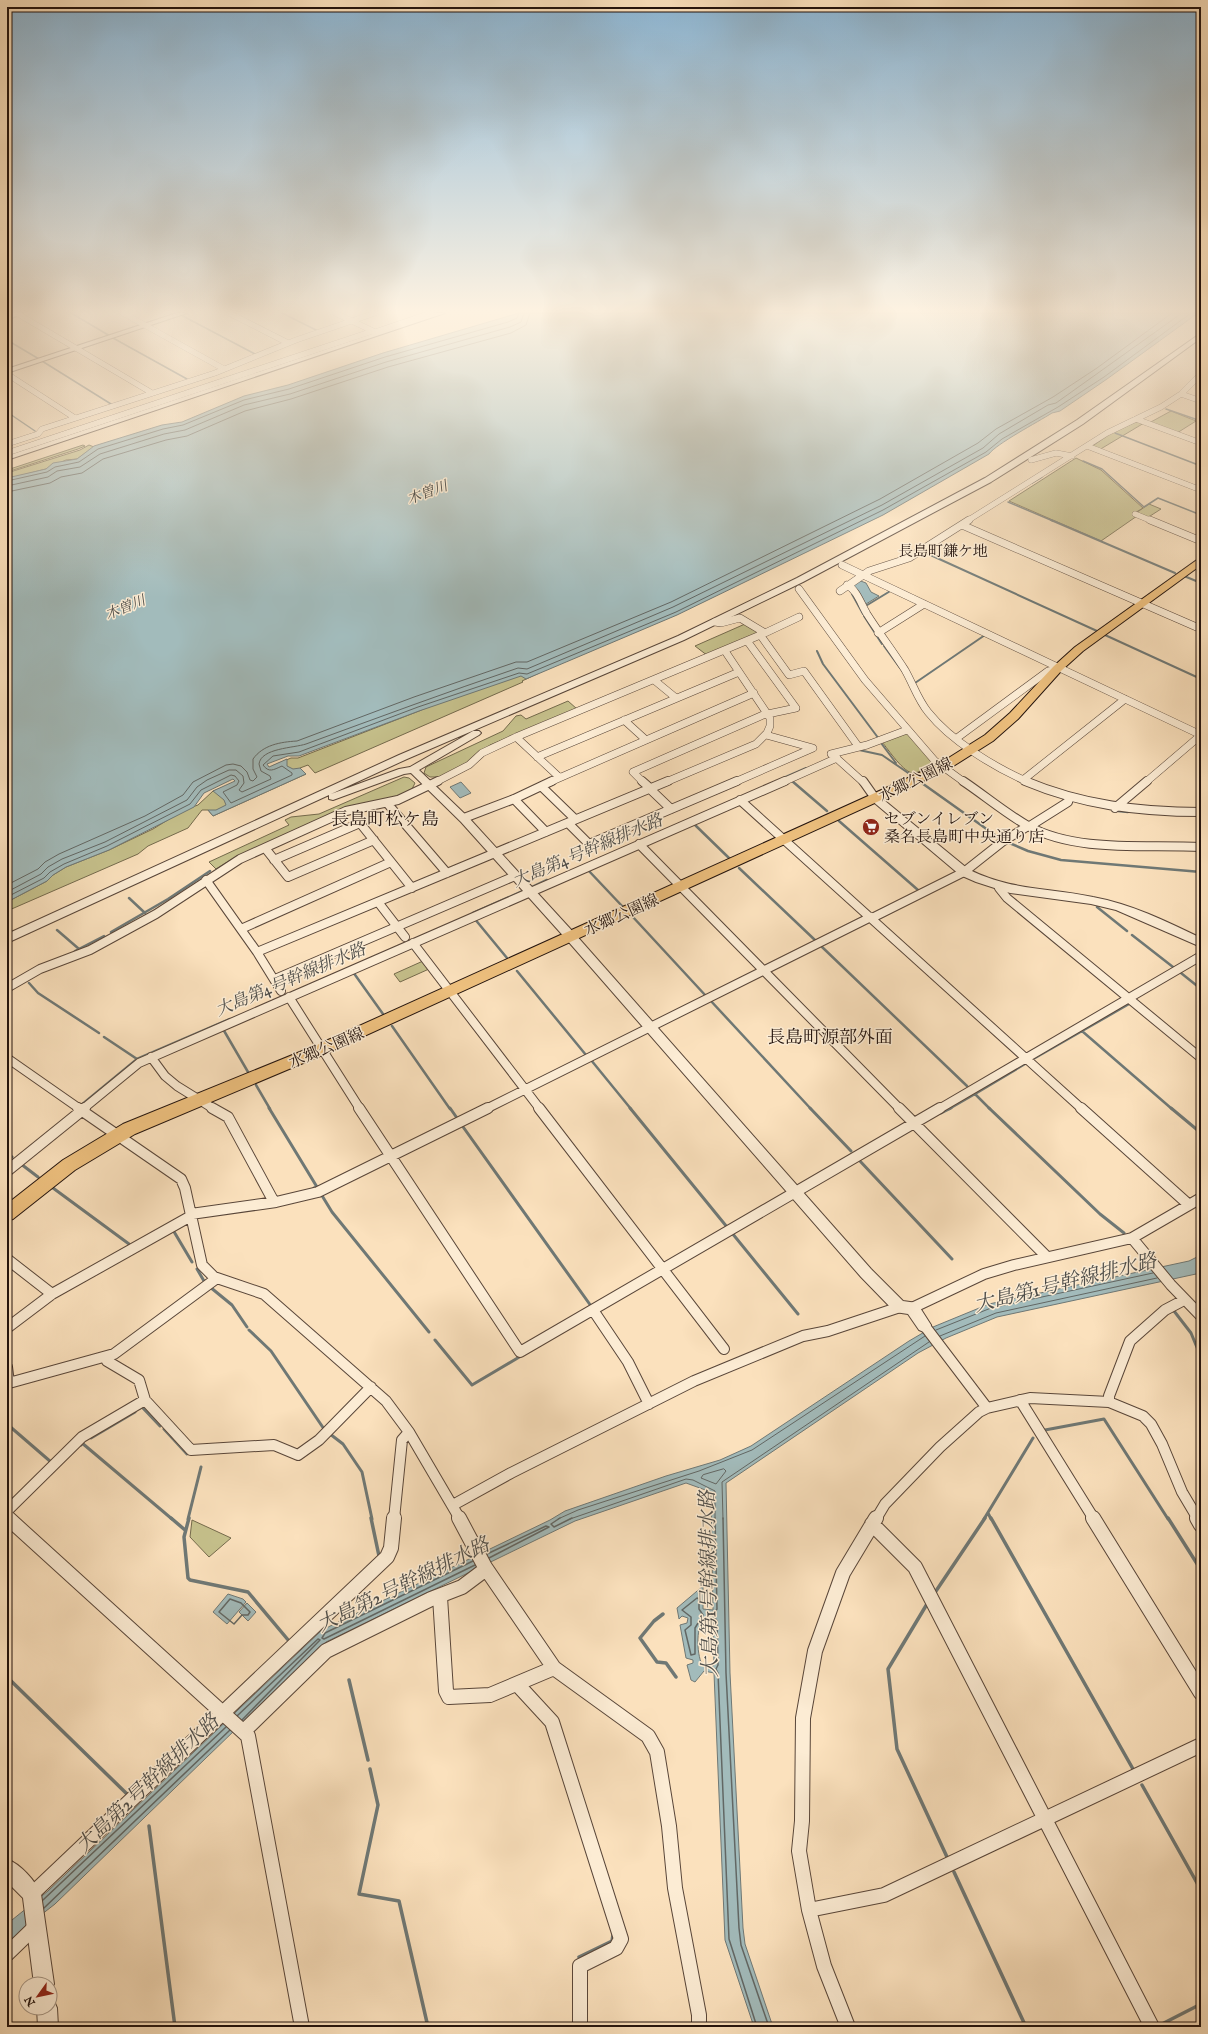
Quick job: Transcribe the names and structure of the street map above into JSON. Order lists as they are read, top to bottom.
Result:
{
  "streets": {
    "main road": ["水郷公園線"]
  },
  "districts": ["長島町鎌ケ地", "長島町松ケ島", "長島町源部外面"],
  "water": [
    "木曽川",
    "大島第4号幹線排水路",
    "大島第1号幹線排水路",
    "大島第2号幹線排水路"
  ],
  "places": {
    "supermarket": ["セブンイレブン 桑名長島町中央通り店"]
  },
  "north": "bottom left"
}
